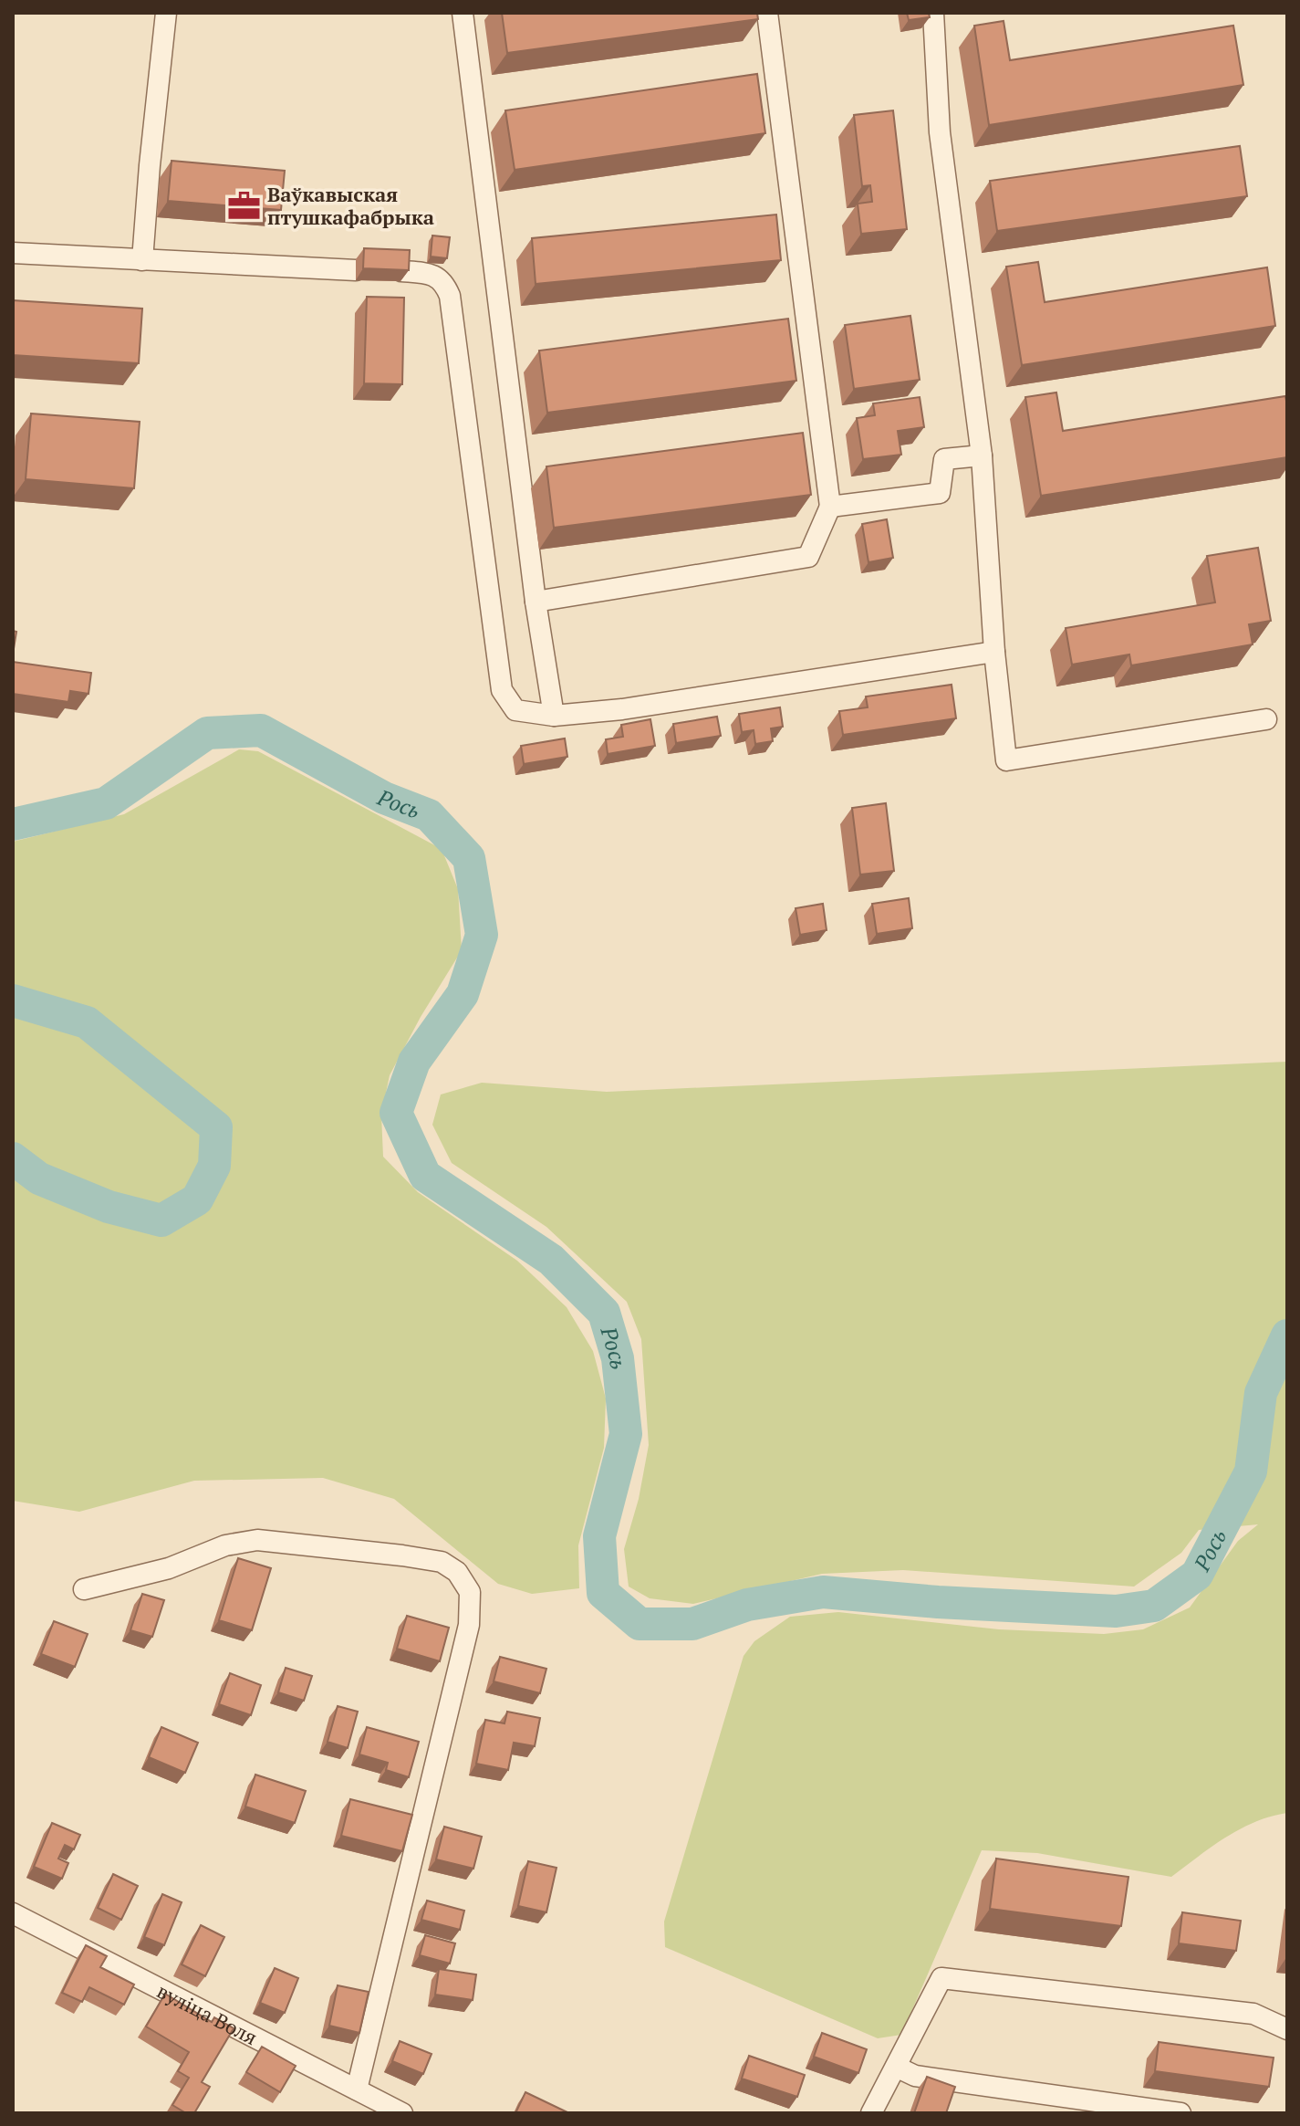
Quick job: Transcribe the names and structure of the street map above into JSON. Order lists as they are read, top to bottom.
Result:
{
  "streets": {
    "street": ["вуліца Воля"]
  },
  "water": ["Рось"],
  "places": {
    "office": ["Ваўкавыская птушкафабрыка"]
  }
}
